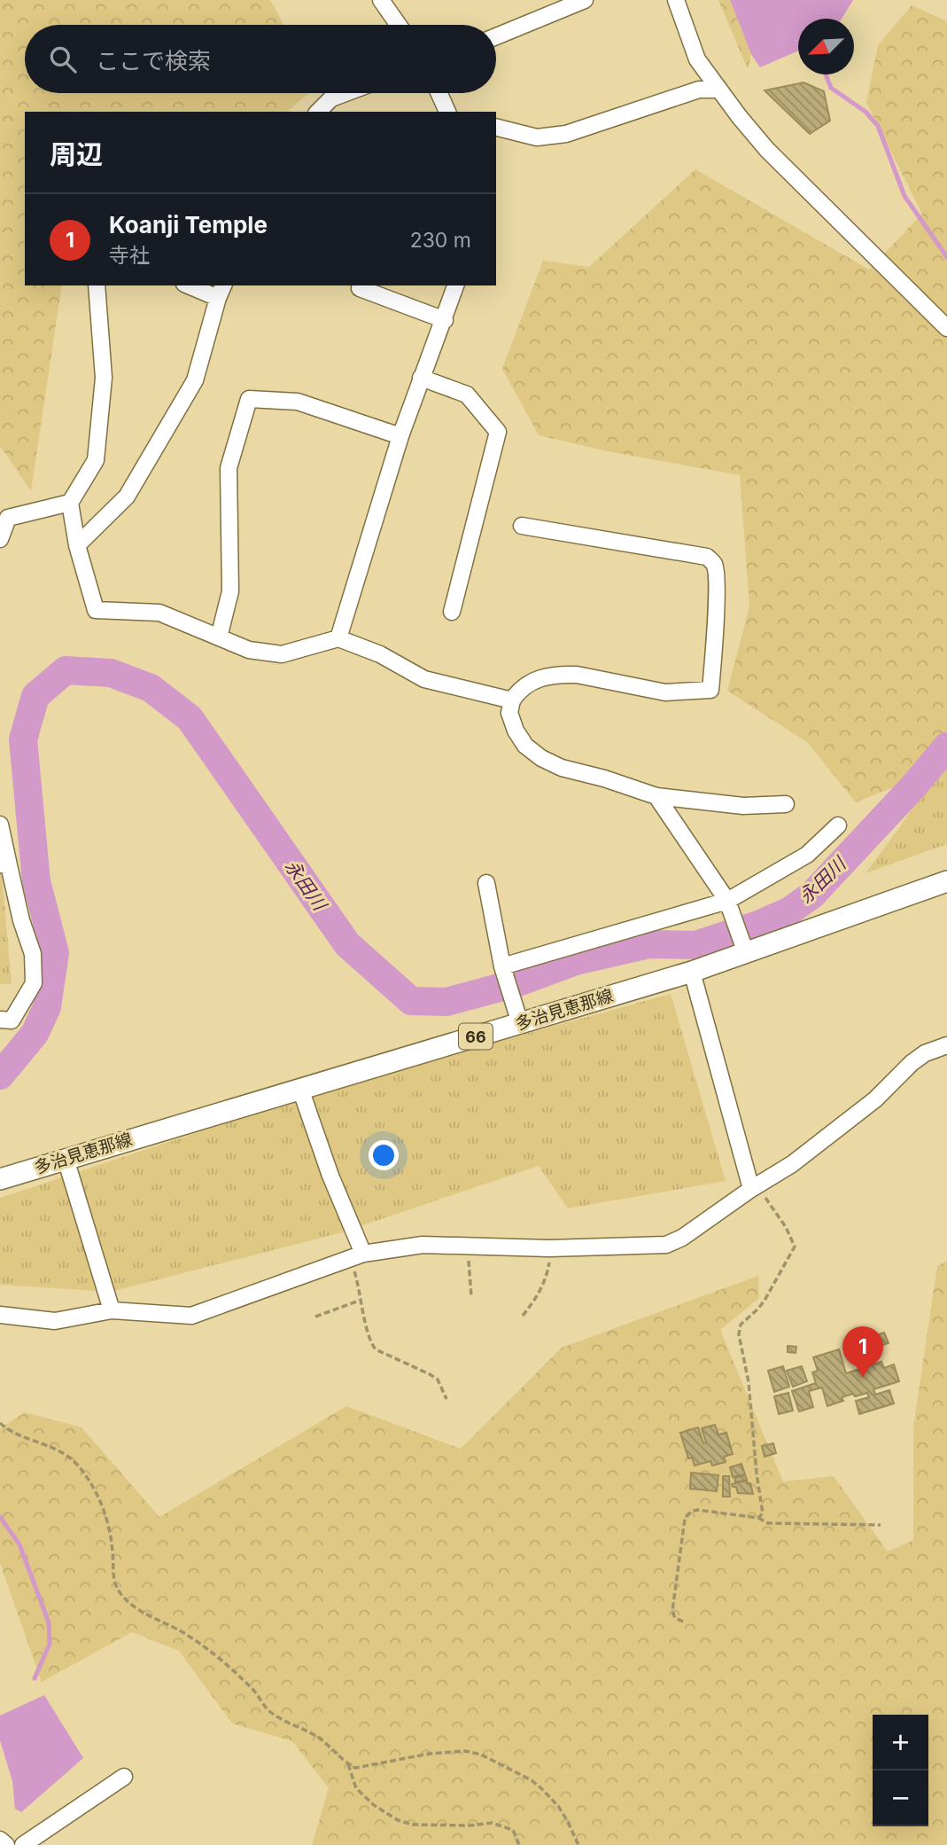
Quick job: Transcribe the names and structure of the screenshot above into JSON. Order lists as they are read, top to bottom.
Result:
{
  "streets": {
    "main road": ["多治見恵那線", "66"]
  },
  "water": ["永田川"],
  "north": "bottom left",
  "page": {
    "search": "ここで検索",
    "heading": "周辺",
    "list": [
      {
        "mark": "1",
        "name": "Koanji Temple",
        "note": "寺社",
        "value": "230 m"
      }
    ],
    "pins": "1",
    "map_buttons": ["+", "−"]
  }
}
